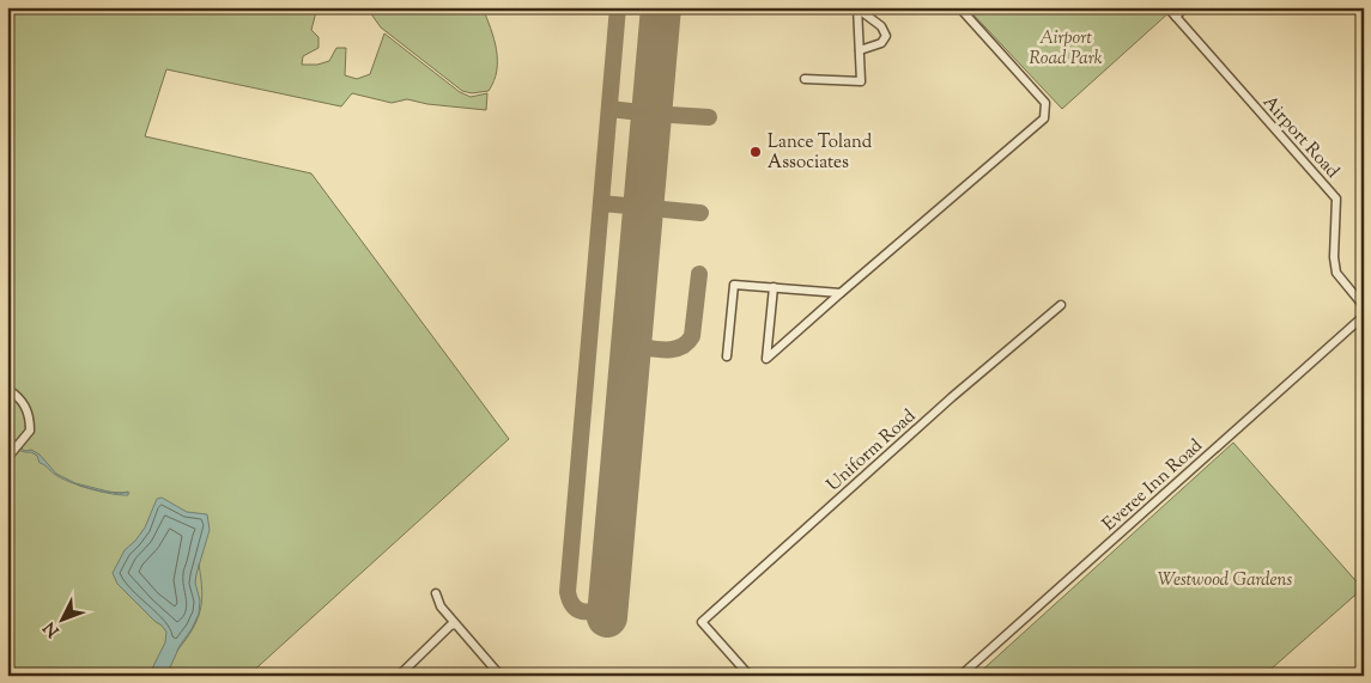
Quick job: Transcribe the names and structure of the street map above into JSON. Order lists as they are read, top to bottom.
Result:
{
  "streets": {
    "street": ["Airport Road", "Uniform Road", "Everee Inn Road"]
  },
  "parks": ["Airport Road Park", "Westwood Gardens"],
  "places": ["Lance Toland Associates"],
  "north": "bottom left"
}
